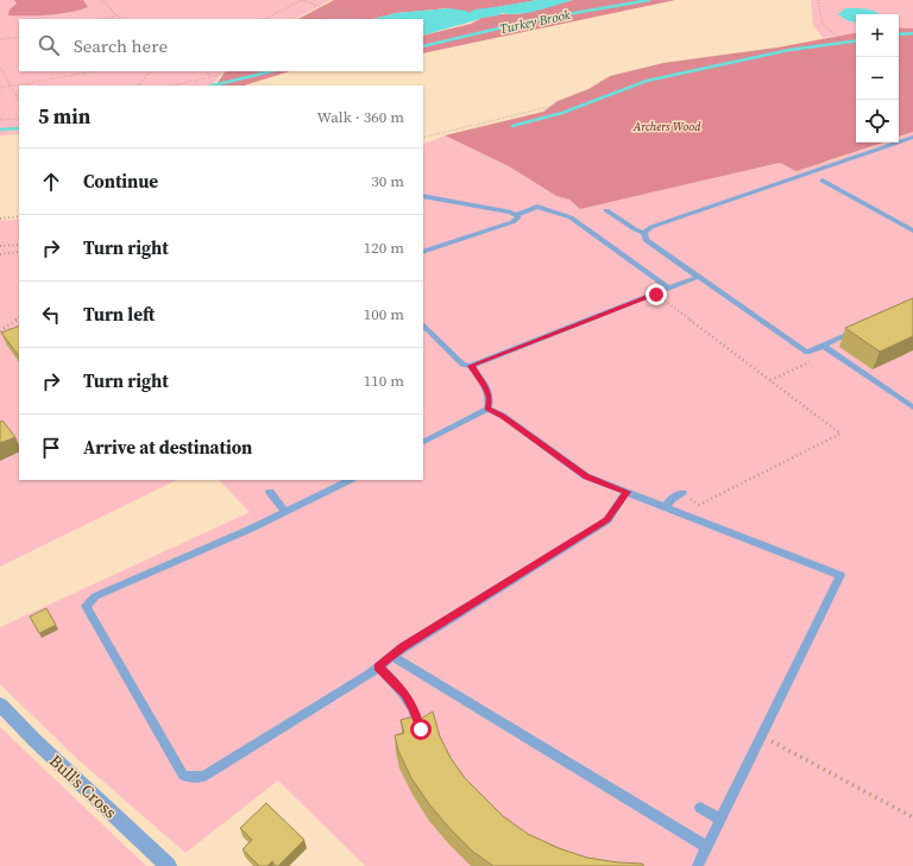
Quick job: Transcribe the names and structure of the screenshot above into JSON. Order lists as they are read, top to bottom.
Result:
{
  "streets": {
    "street": ["Bull's Cross"]
  },
  "water": ["Turkey Brook"],
  "parks": ["Archers Wood"],
  "page": {
    "map_buttons": ["+", "−"],
    "search": "Search here",
    "heading": ["5 min", "Walk · 360 m"],
    "list": [
      ["Continue", "30 m"],
      ["Turn right", "120 m"],
      ["Turn left", "100 m"],
      ["Turn right", "110 m"],
      "Arrive at destination"
    ]
  }
}
